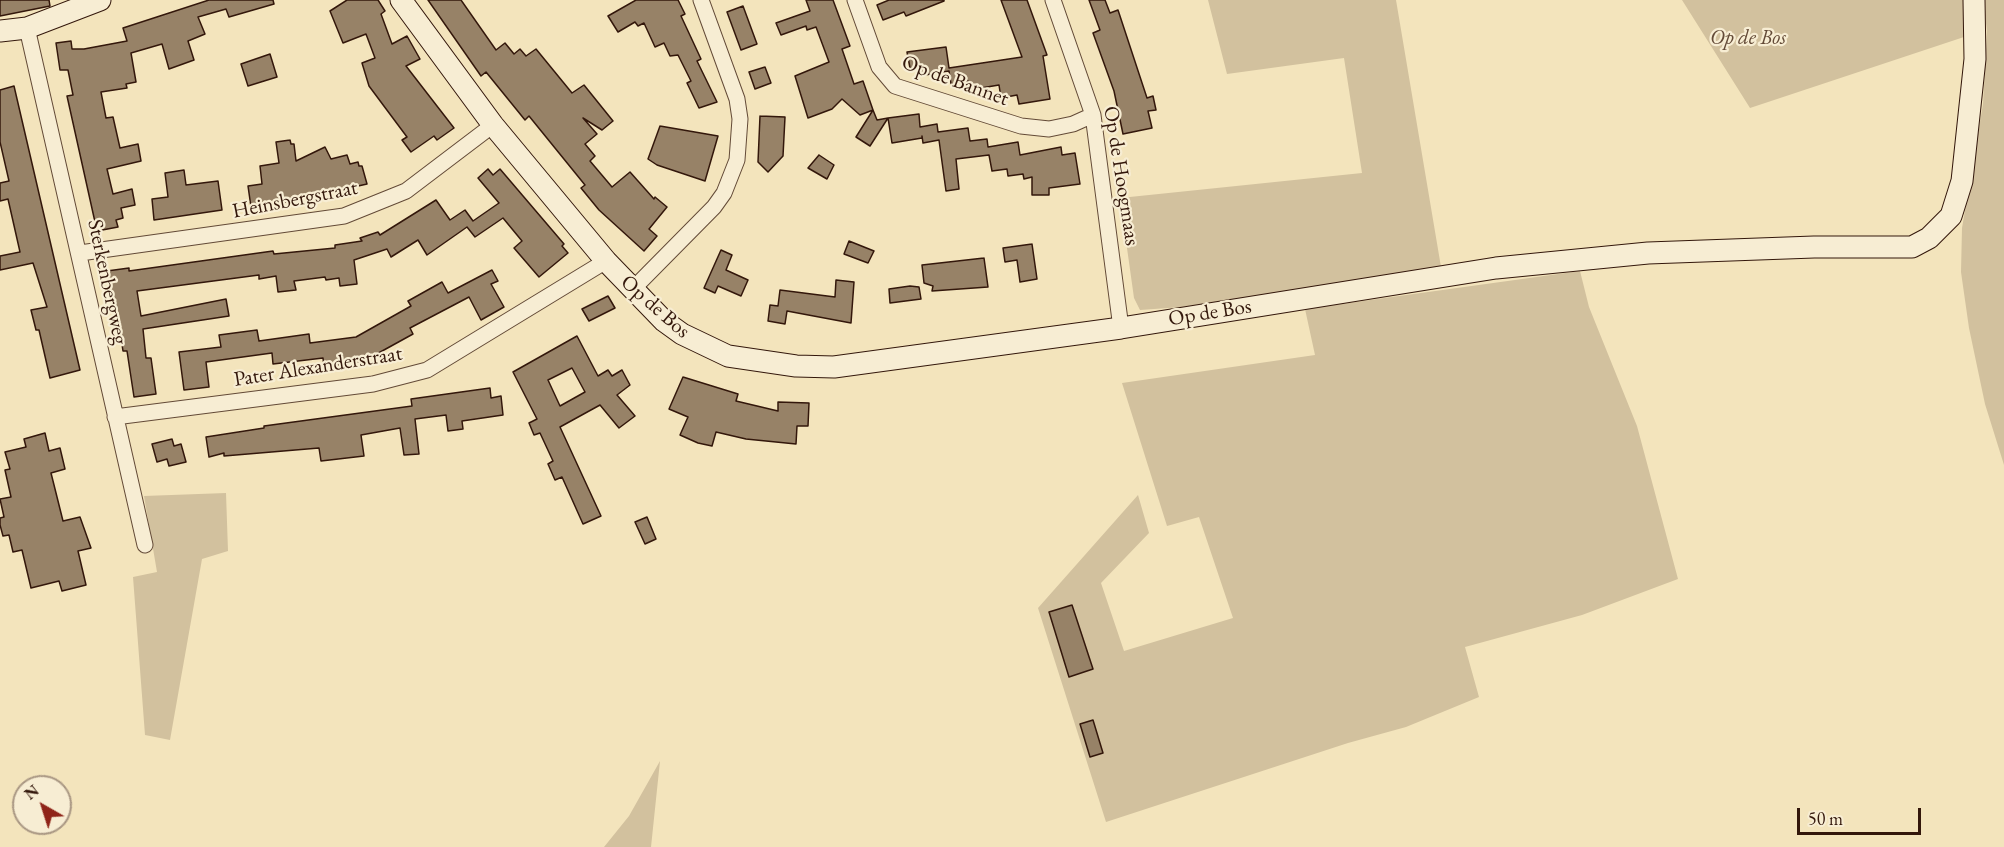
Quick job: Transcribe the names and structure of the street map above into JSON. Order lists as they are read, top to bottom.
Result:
{
  "streets": {
    "street": [
      "Op de Bannet",
      "Op de Hoogmaas",
      "Heinsbergstraat",
      "Sterkenbergweg",
      "Op de Bos",
      "Pater Alexanderstraat"
    ]
  },
  "crossings": [
    ["Op de Bannet", "Op de Hoogmaas"],
    ["Op de Hoogmaas", "Op de Bos"],
    ["Heinsbergstraat", "Sterkenbergweg"],
    ["Heinsbergstraat", "Op de Bos"],
    ["Sterkenbergweg", "Pater Alexanderstraat"],
    ["Op de Bos", "Pater Alexanderstraat"]
  ],
  "parks": ["Op de Bos"],
  "scale_bar": "50 m",
  "north": "top left"
}
